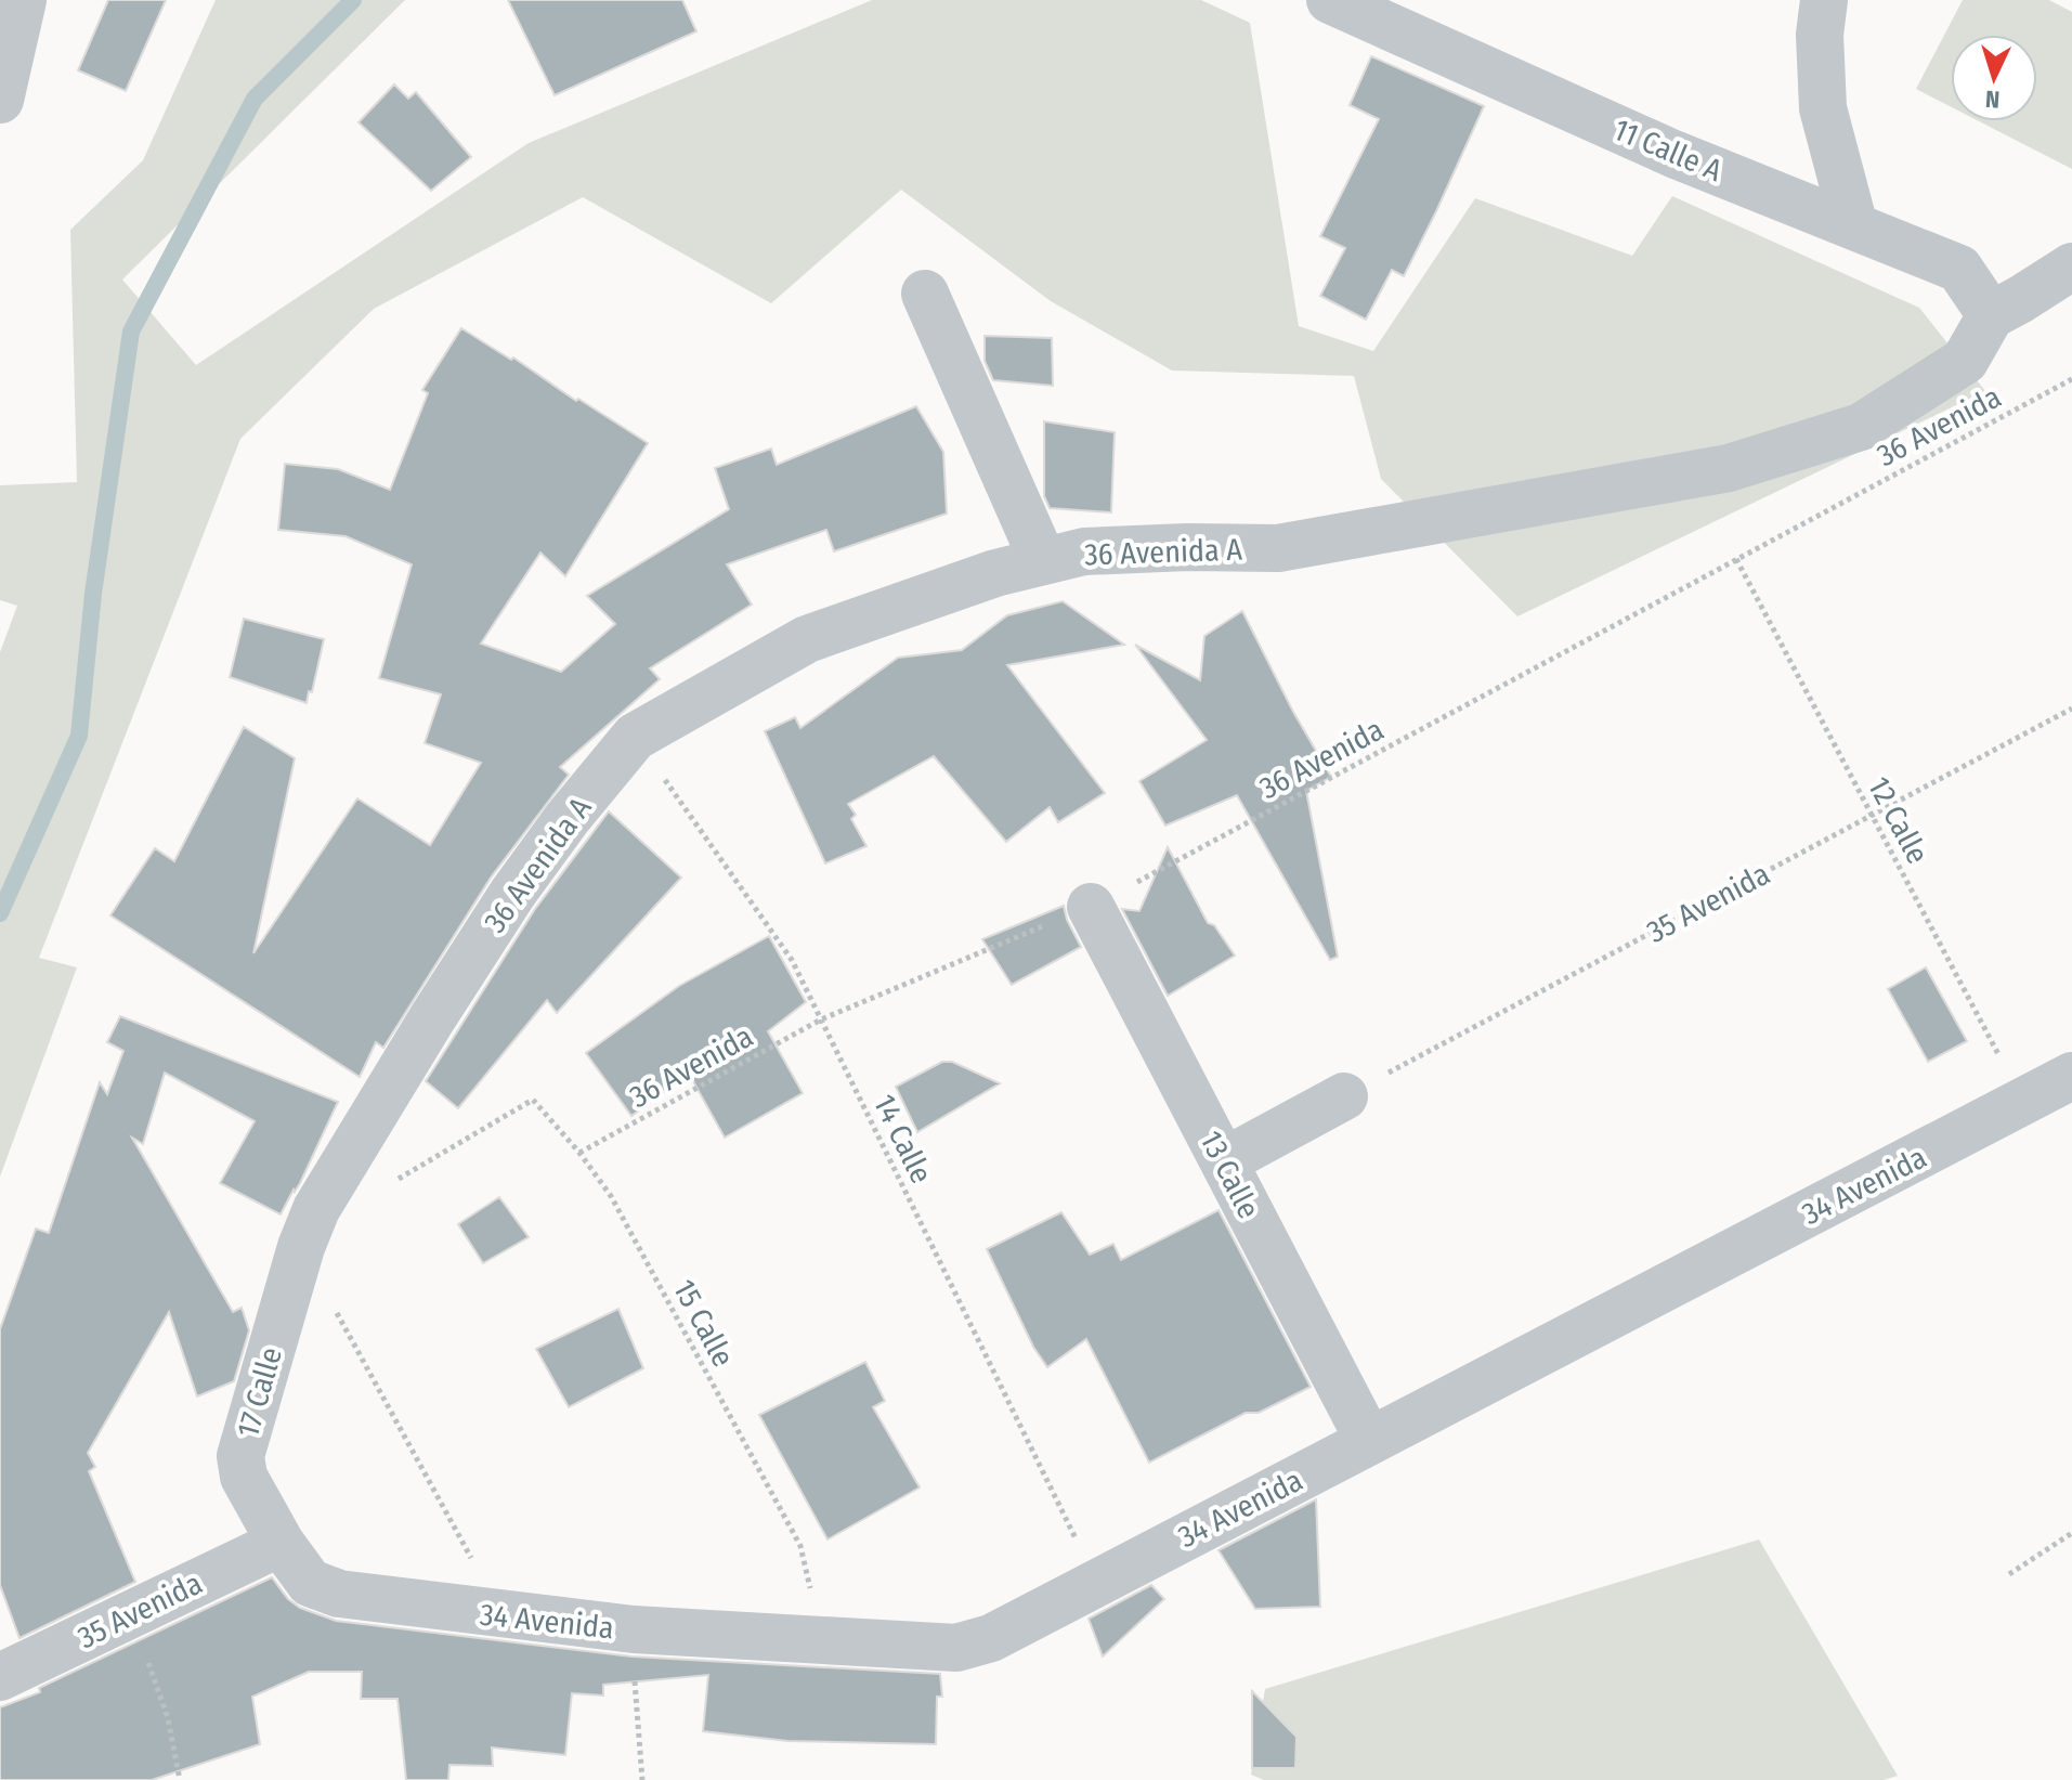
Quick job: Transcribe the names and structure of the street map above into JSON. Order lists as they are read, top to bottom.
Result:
{
  "streets": {
    "street": [
      "11 Calle A",
      "36 Avenida A",
      "35 Avenida",
      "13 Calle",
      "34 Avenida",
      "17 Calle"
    ],
    "path": [
      "36 Avenida",
      "12 Calle",
      "14 Calle",
      "15 Calle"
    ]
  },
  "crossings": [
    ["11 Calle A", "36 Avenida A"],
    ["36 Avenida", "12 Calle"],
    ["36 Avenida", "14 Calle"],
    ["36 Avenida", "13 Calle"],
    ["36 Avenida", "15 Calle"],
    ["36 Avenida A", "14 Calle"],
    ["36 Avenida A", "17 Calle"],
    ["12 Calle", "35 Avenida"],
    ["12 Calle", "34 Avenida"],
    ["35 Avenida", "17 Calle"],
    ["14 Calle", "34 Avenida"],
    ["13 Calle", "34 Avenida"],
    ["34 Avenida", "17 Calle"]
  ],
  "north": "bottom"
}
